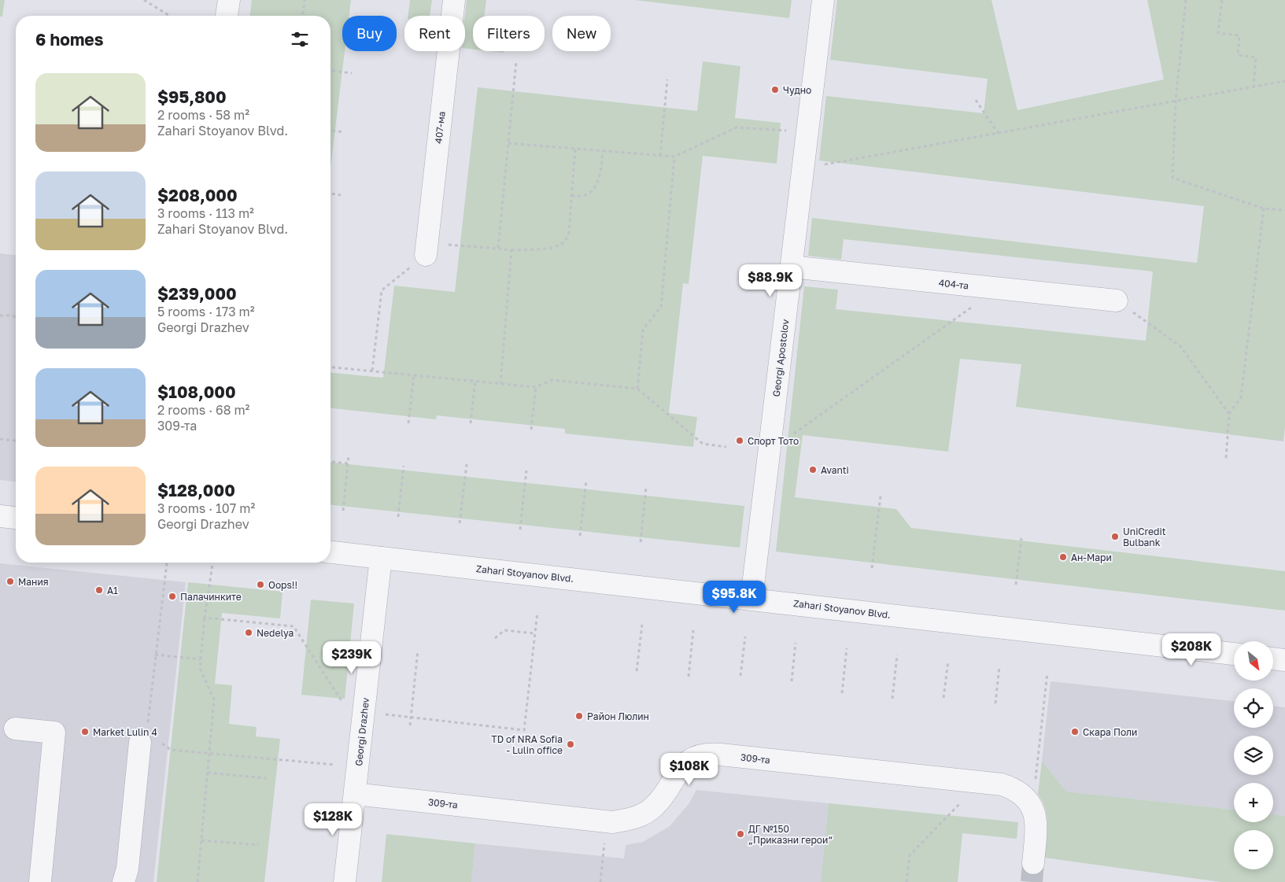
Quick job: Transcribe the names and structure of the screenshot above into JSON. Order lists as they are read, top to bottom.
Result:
{
  "streets": {
    "street": [
      "407-ма",
      "404-та",
      "Georgi Apostolov",
      "Zahari Stoyanov Blvd.",
      "Georgi Drazhev",
      "309-та"
    ]
  },
  "crossings": [
    ["404-та", "Georgi Apostolov"],
    ["Georgi Apostolov", "Zahari Stoyanov Blvd."],
    ["Zahari Stoyanov Blvd.", "Georgi Drazhev"],
    ["Georgi Drazhev", "309-та"]
  ],
  "places": [
    "Чудно",
    "Спорт Тото",
    "Avanti",
    "UniCredit Bulbank",
    "Ан-Мари",
    "Мания",
    "Oops!!",
    "A1",
    "Палачинките",
    "Nedelya",
    "Район Люлин",
    "Market Lulin 4",
    "Скара Поли",
    "TD of NRA Sofia - Lulin office",
    "ДГ №150 „Приказни герои“"
  ],
  "north": "bottom right",
  "page": {
    "chip": [
      "Buy",
      "Rent",
      "Filters",
      "New"
    ],
    "heading": "6 homes",
    "list": [
      {
        "name": "$95,800",
        "note": "2 rooms · 58 m² · Zahari Stoyanov Blvd."
      },
      {
        "name": "$208,000",
        "note": "3 rooms · 113 m² · Zahari Stoyanov Blvd."
      },
      {
        "name": "$239,000",
        "note": "5 rooms · 173 m² · Georgi Drazhev"
      },
      {
        "name": "$108,000",
        "note": "2 rooms · 68 m² · 309-та"
      },
      {
        "name": "$128,000",
        "note": "3 rooms · 107 m² · Georgi Drazhev"
      }
    ],
    "price": [
      "$88.9K",
      "$95.8K",
      "$208K",
      "$239K",
      "$108K",
      "$128K"
    ],
    "map_buttons": ["+", "−"]
  }
}
